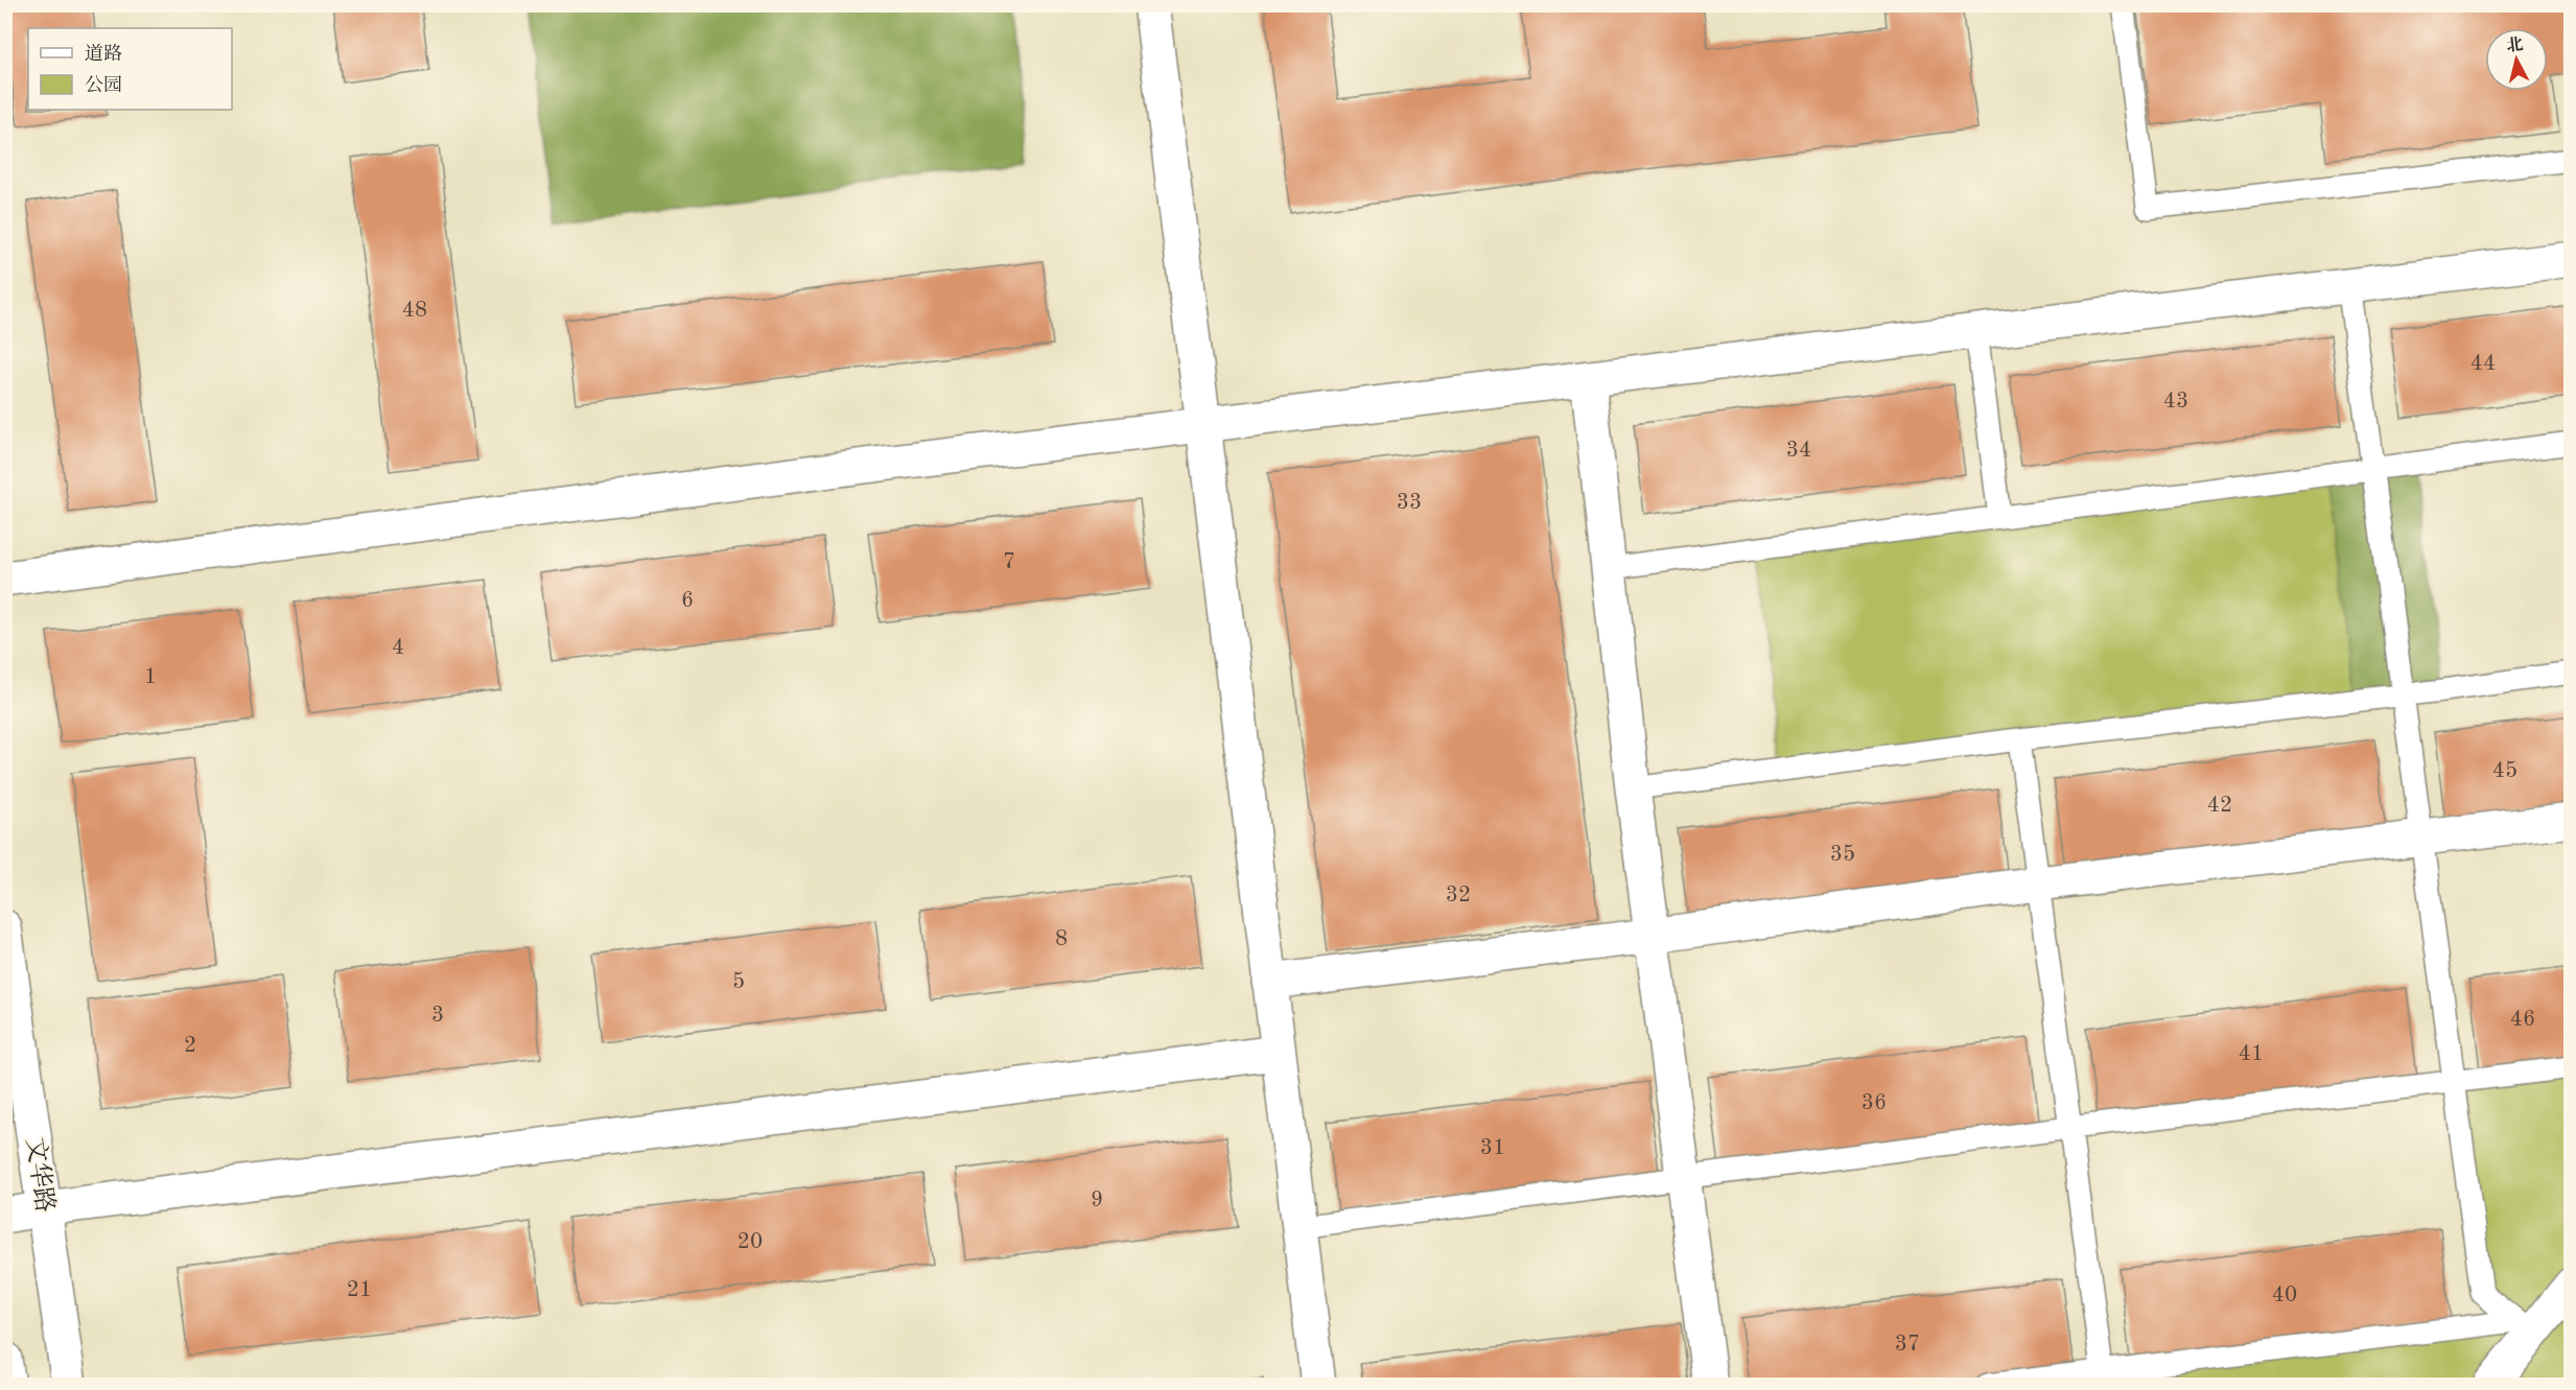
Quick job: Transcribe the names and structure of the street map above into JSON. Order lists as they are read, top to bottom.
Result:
{
  "streets": {
    "street": ["文华路"]
  },
  "house_numbers": [
    "48",
    "44",
    "43",
    "34",
    "33",
    "7",
    "6",
    "4",
    "1",
    "45",
    "42",
    "35",
    "32",
    "8",
    "5",
    "3",
    "46",
    "2",
    "41",
    "36",
    "31",
    "9",
    "20",
    "21",
    "40",
    "37"
  ],
  "legend": ["道路", "公园"],
  "north": "top"
}
